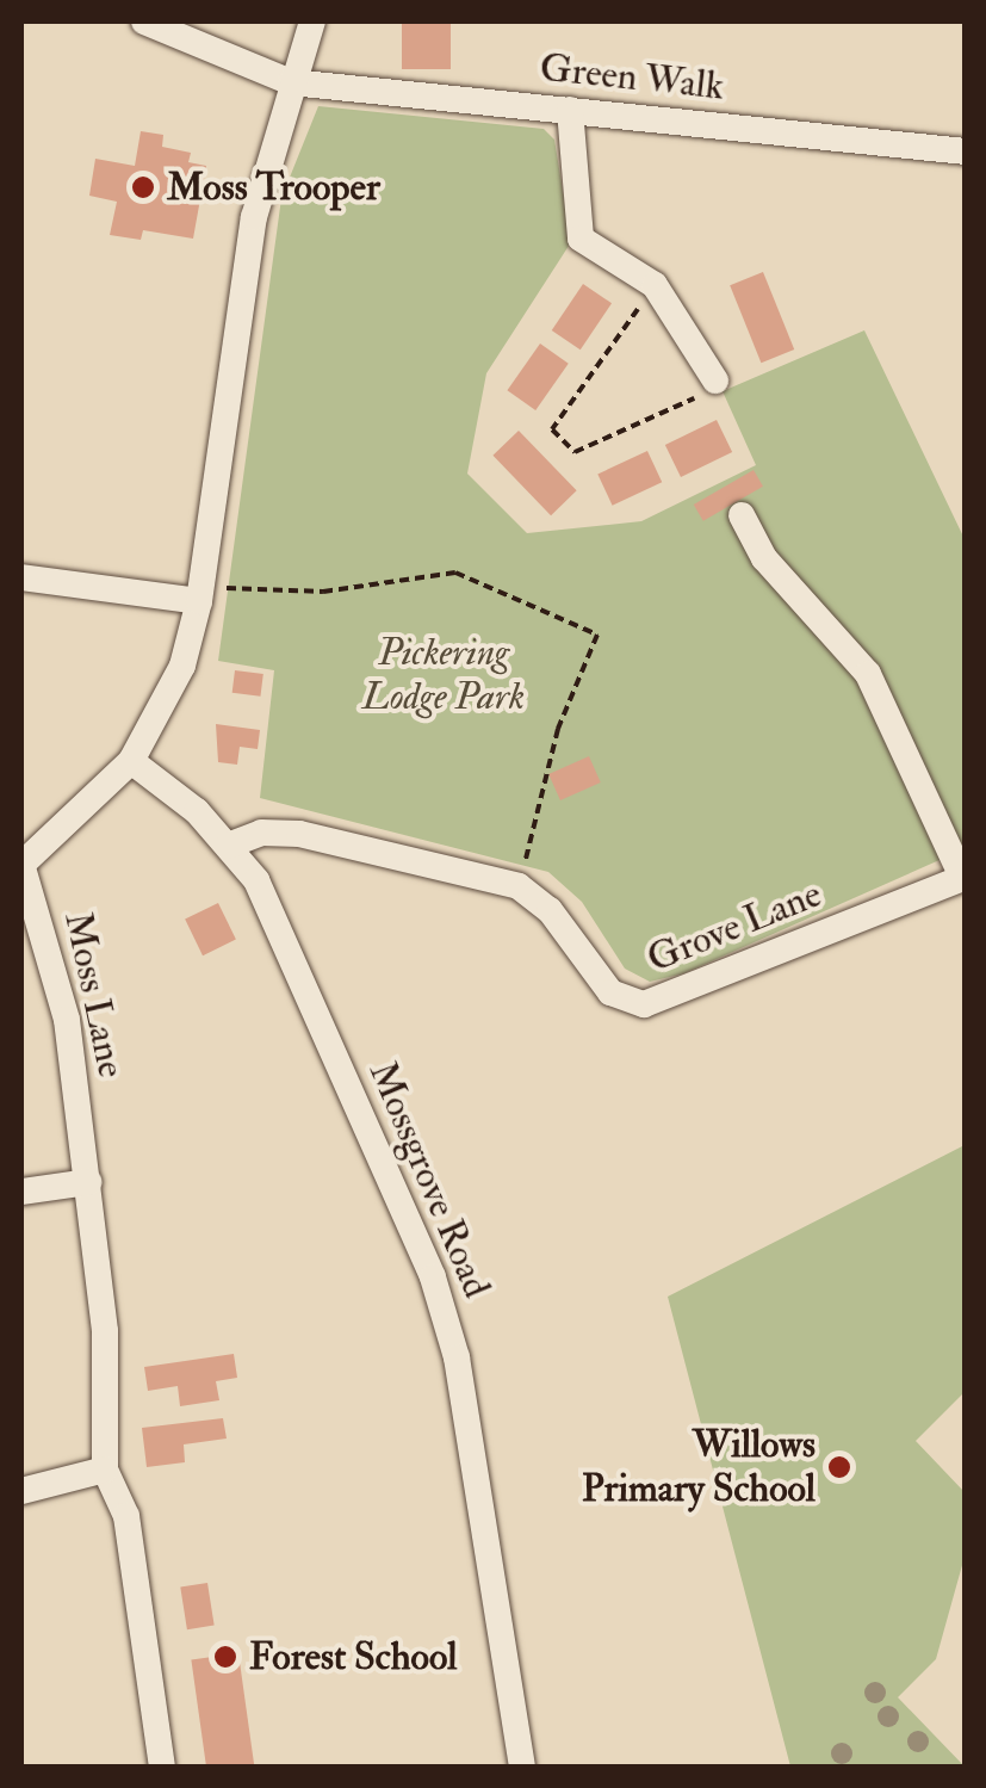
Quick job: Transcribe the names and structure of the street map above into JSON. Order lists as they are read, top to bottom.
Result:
{
  "streets": {
    "street": [
      "Green Walk",
      "Grove Lane",
      "Moss Lane",
      "Mossgrove Road"
    ]
  },
  "crossings": [
    ["Green Walk", "Moss Lane"],
    ["Grove Lane", "Mossgrove Road"],
    ["Moss Lane", "Mossgrove Road"]
  ],
  "parks": ["Pickering Lodge Park"],
  "places": ["Moss Trooper", "Willows Primary School", "Forest School"]
}
